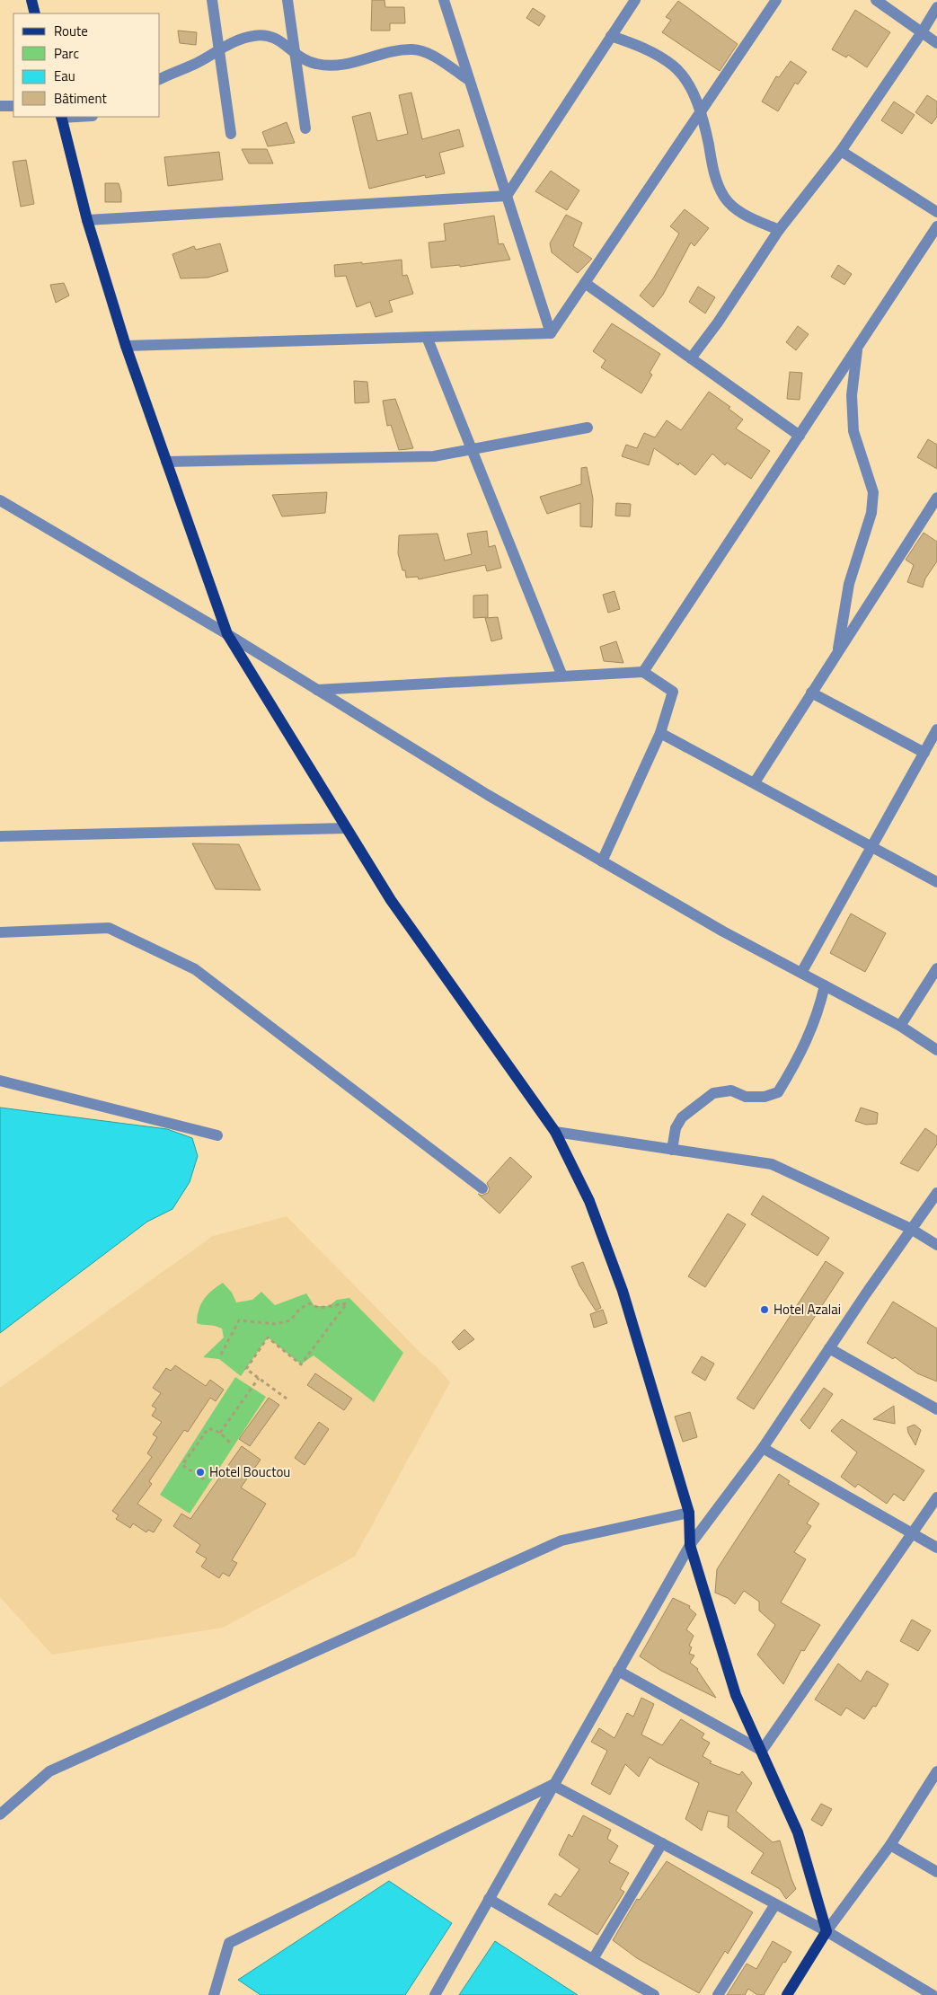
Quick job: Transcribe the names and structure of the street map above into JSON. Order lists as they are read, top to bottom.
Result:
{
  "places": ["Hotel Azalai", "Hotel Bouctou"],
  "legend": [
    "Route",
    "Parc",
    "Eau",
    "Bâtiment"
  ]
}
